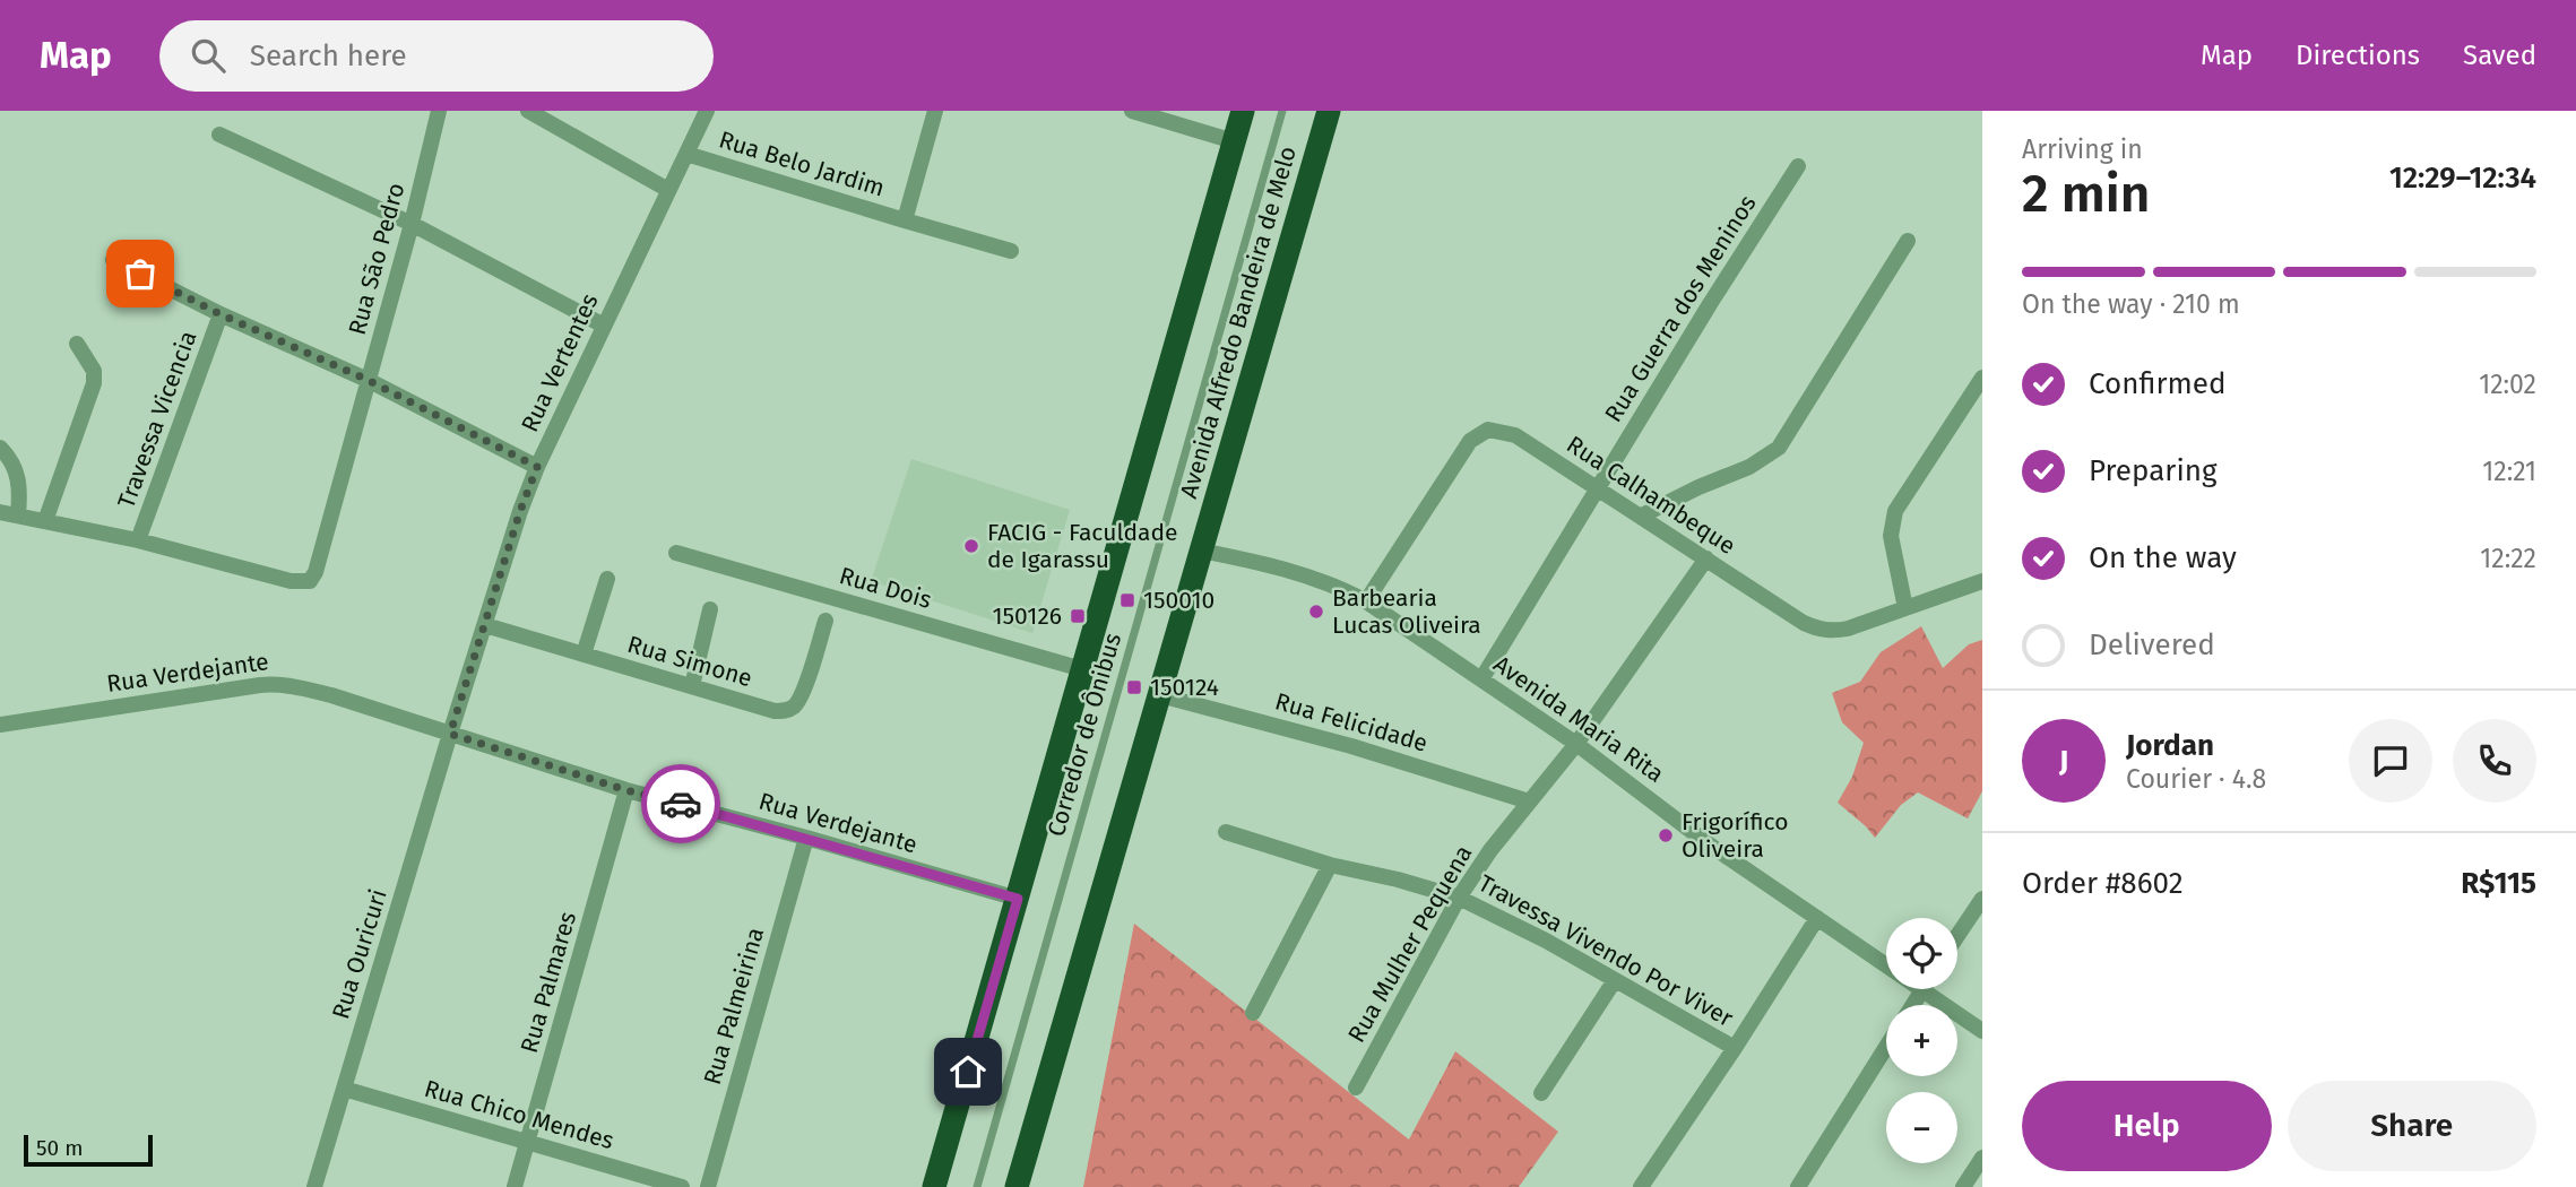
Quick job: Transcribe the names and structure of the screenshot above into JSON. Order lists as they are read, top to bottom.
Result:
{
  "streets": {
    "highway": ["Avenida Alfredo Bandeira de Melo"],
    "street": [
      "Rua Belo Jardim",
      "Rua São Pedro",
      "Rua Guerra dos Meninos",
      "Rua Vertentes",
      "Travessa Vicencia",
      "Rua Calhambeque",
      "Rua Dois",
      "Rua Simone",
      "Rua Verdejante",
      "Avenida Maria Rita",
      "Rua Felicidade",
      "Rua Mulher Pequena",
      "Travessa Vivendo Por Viver",
      "Rua Ouricuri",
      "Rua Palmares",
      "Rua Palmeirina",
      "Rua Chico Mendes"
    ],
    "lane": ["Corredor de Ônibus"]
  },
  "crossings": [
    ["Rua Belo Jardim", "Rua Vertentes"],
    ["Rua São Pedro", "Travessa Vicencia"],
    ["Rua Guerra dos Meninos", "Rua Calhambeque"],
    ["Rua Guerra dos Meninos", "Avenida Maria Rita"],
    ["Avenida Alfredo Bandeira de Melo", "Avenida Maria Rita"],
    ["Avenida Alfredo Bandeira de Melo", "Rua Felicidade"],
    ["Rua Vertentes", "Rua Simone"],
    ["Rua Vertentes", "Rua Verdejante"],
    ["Rua Vertentes", "Rua Ouricuri"],
    ["Rua Calhambeque", "Avenida Maria Rita"],
    ["Rua Calhambeque", "Rua Mulher Pequena"],
    ["Rua Verdejante", "Rua Ouricuri"],
    ["Rua Verdejante", "Rua Palmares"],
    ["Rua Verdejante", "Rua Palmeirina"],
    ["Avenida Maria Rita", "Rua Mulher Pequena"],
    ["Rua Felicidade", "Rua Mulher Pequena"],
    ["Rua Mulher Pequena", "Travessa Vivendo Por Viver"],
    ["Rua Ouricuri", "Rua Chico Mendes"],
    ["Rua Palmares", "Rua Chico Mendes"]
  ],
  "places": {
    "other": ["FACIG - Faculdade de Igarassu", "Barbearia Lucas Oliveira", "Frigorífico Oliveira"],
    "transit": ["150010", "150126", "150124"]
  },
  "scale_bar": "50 m",
  "page": {
    "header": "Map",
    "search": "Search here",
    "nav": ["Map", "Directions", "Saved"],
    "heading": ["2 min", "Arriving in", "12:29–12:34"],
    "panel": [
      "Jordan",
      "Courier · 4.8",
      "Order #8602",
      "R$115"
    ],
    "bar": "On the way · 210 m",
    "list": [
      ["Confirmed", "12:02"],
      ["Preparing", "12:21"],
      ["On the way", "12:22"],
      "Delivered"
    ],
    "round": "J",
    "map_buttons": ["+", "−"],
    "buttons": ["Help", "Share"],
    "scale": "50 m"
  }
}
